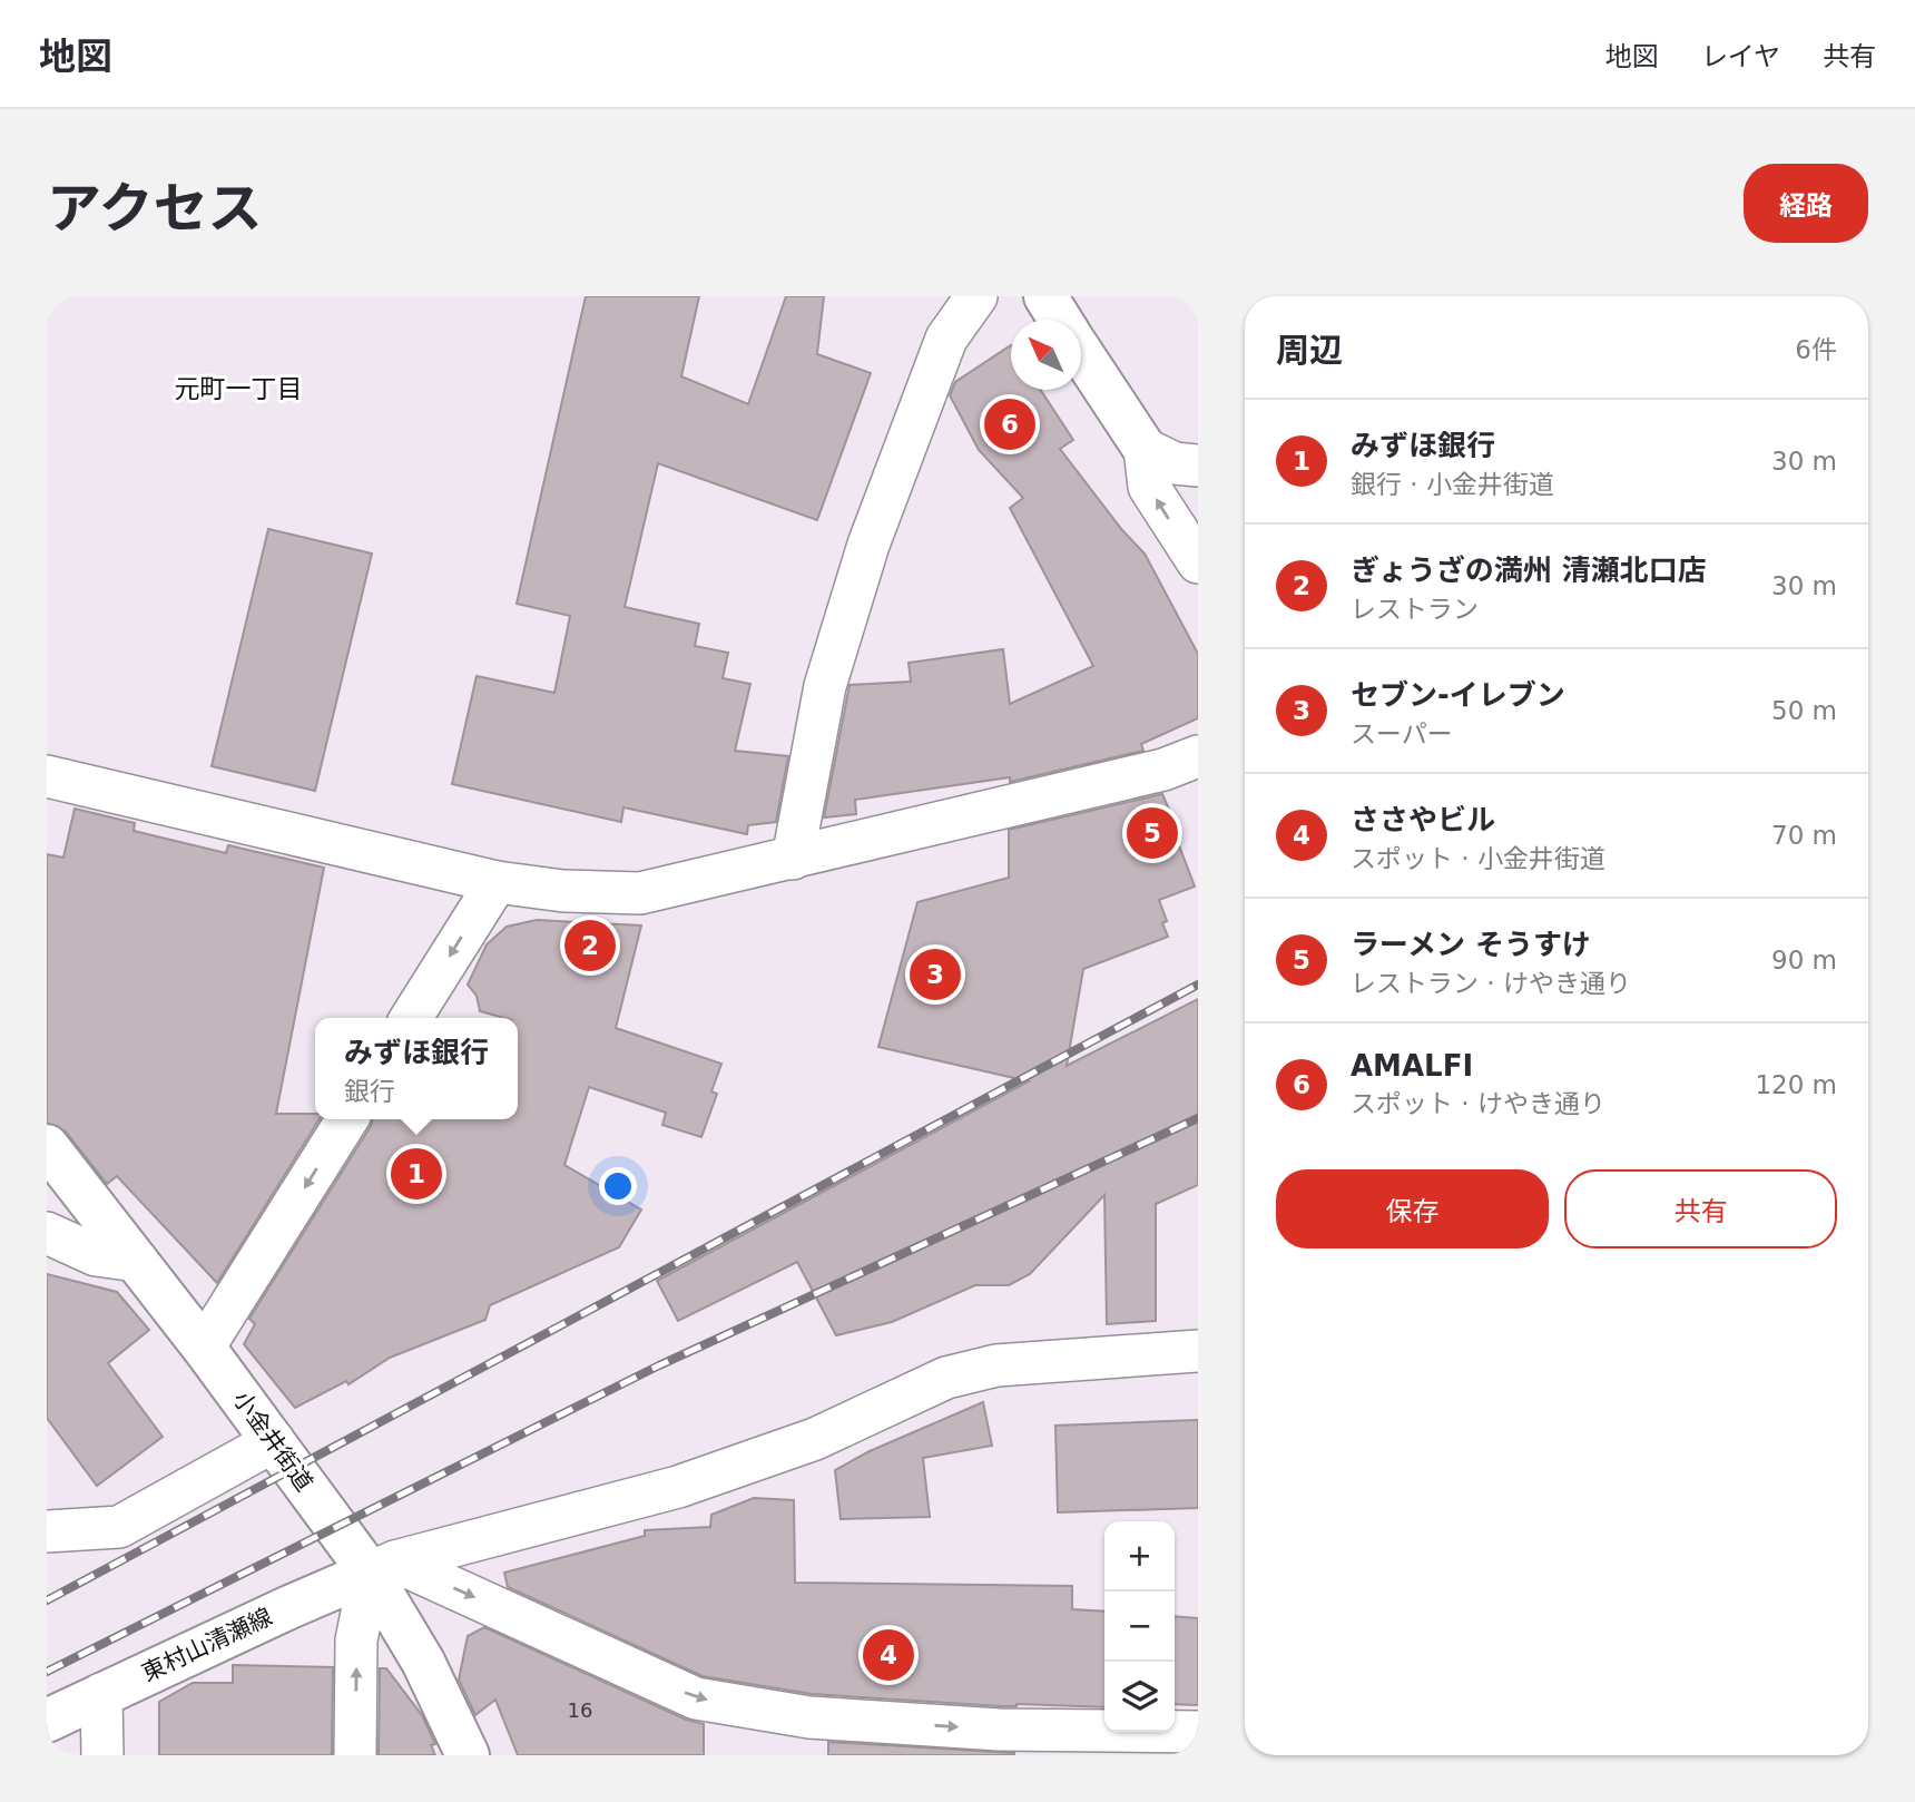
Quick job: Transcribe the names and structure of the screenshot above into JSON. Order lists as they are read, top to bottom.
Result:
{
  "streets": {
    "main road": ["小金井街道", "東村山清瀬線"]
  },
  "crossings": [
    ["小金井街道", "東村山清瀬線"]
  ],
  "districts": ["元町一丁目"],
  "house_numbers": ["16"],
  "north": "top left",
  "page": {
    "header": "地図",
    "nav": ["地図", "レイヤ", "共有"],
    "title": "アクセス",
    "buttons": [
      "経路",
      ["保存", "共有"]
    ],
    "heading": ["周辺", "6件"],
    "pins": [
      "6",
      "5",
      "2",
      "3",
      "1",
      "4"
    ],
    "list": [
      {
        "mark": "1",
        "name": "みずほ銀行",
        "note": "銀行 · 小金井街道",
        "value": "30 m"
      },
      {
        "mark": "2",
        "name": "ぎょうざの満州 清瀬北口店",
        "note": "レストラン",
        "value": "30 m"
      },
      {
        "mark": "3",
        "name": "セブン-イレブン",
        "note": "スーパー",
        "value": "50 m"
      },
      {
        "mark": "4",
        "name": "ささやビル",
        "note": "スポット · 小金井街道",
        "value": "70 m"
      },
      {
        "mark": "5",
        "name": "ラーメン そうすけ",
        "note": "レストラン · けやき通り",
        "value": "90 m"
      },
      {
        "mark": "6",
        "name": "AMALFI",
        "note": "スポット · けやき通り",
        "value": "120 m"
      }
    ],
    "popup": ["みずほ銀行", "銀行"],
    "map_buttons": ["+", "−"]
  }
}
